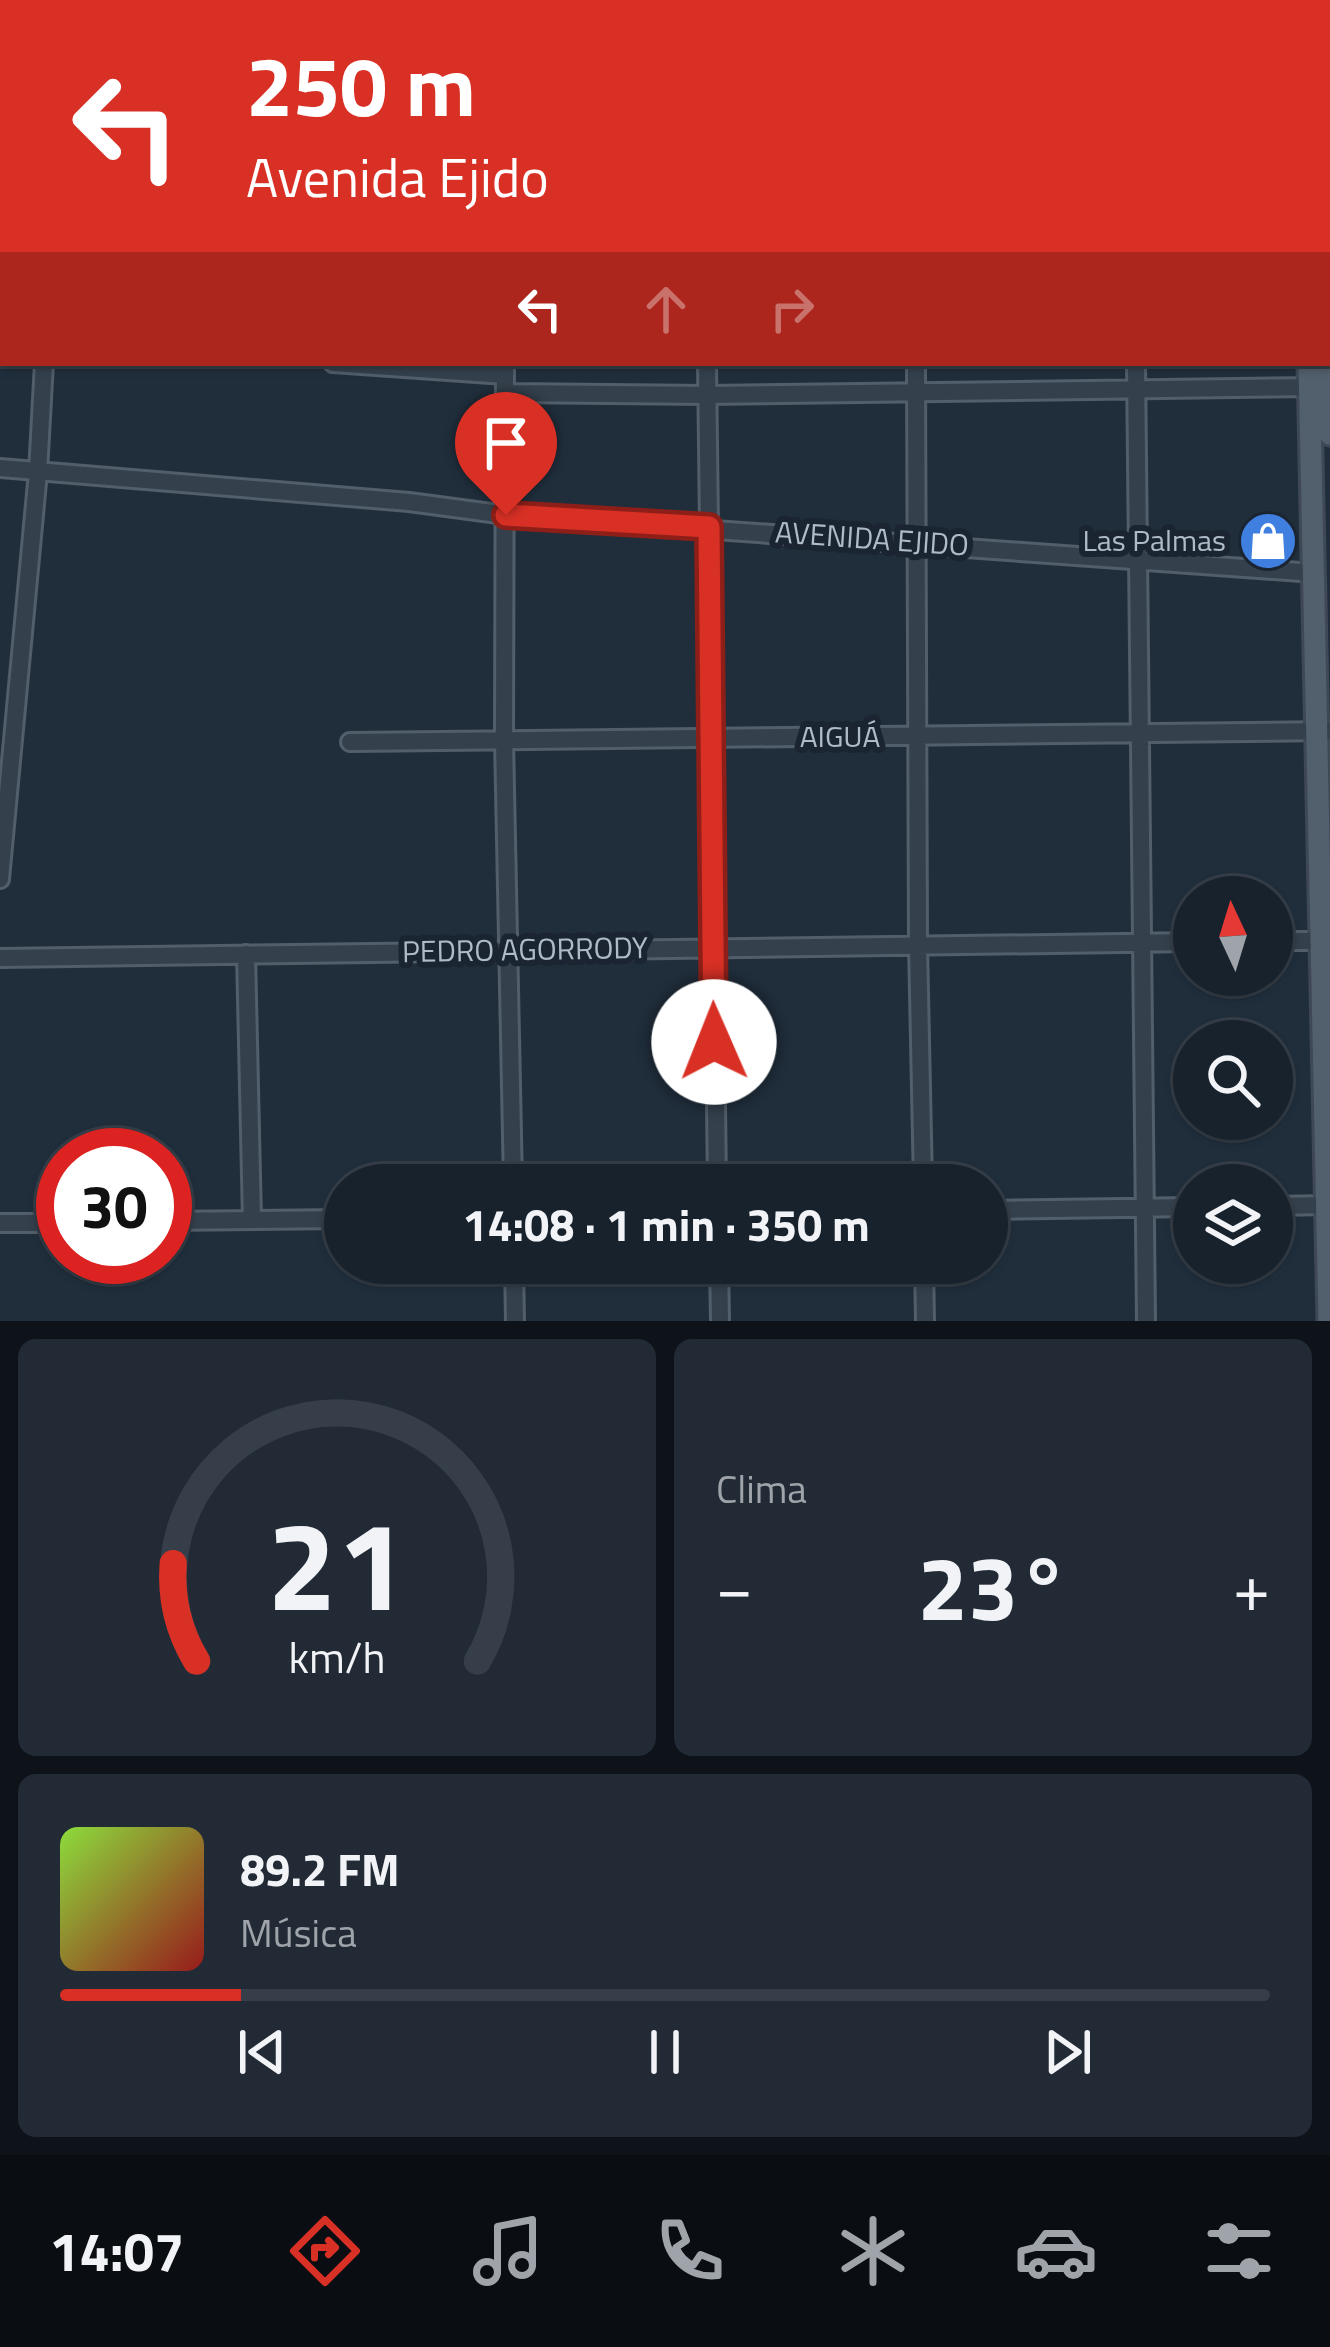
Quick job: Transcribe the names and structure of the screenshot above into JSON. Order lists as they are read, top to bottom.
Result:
{
  "streets": {
    "street": ["AVENIDA EJIDO", "AIGUÁ", "PEDRO AGORRODY"]
  },
  "places": {
    "shop": ["Las Palmas"]
  },
  "north": "top",
  "page": {
    "turn": ["250 m", "Avenida Ejido"],
    "limit": "30",
    "trip": "14:08 · 1 min · 350 m",
    "tile": "Clima",
    "heat": ["−", "23°", "+"],
    "song": ["89.2 FM", "Música"],
    "tabs": "14:07",
    "gauge": ["21", "km/h"]
  }
}
